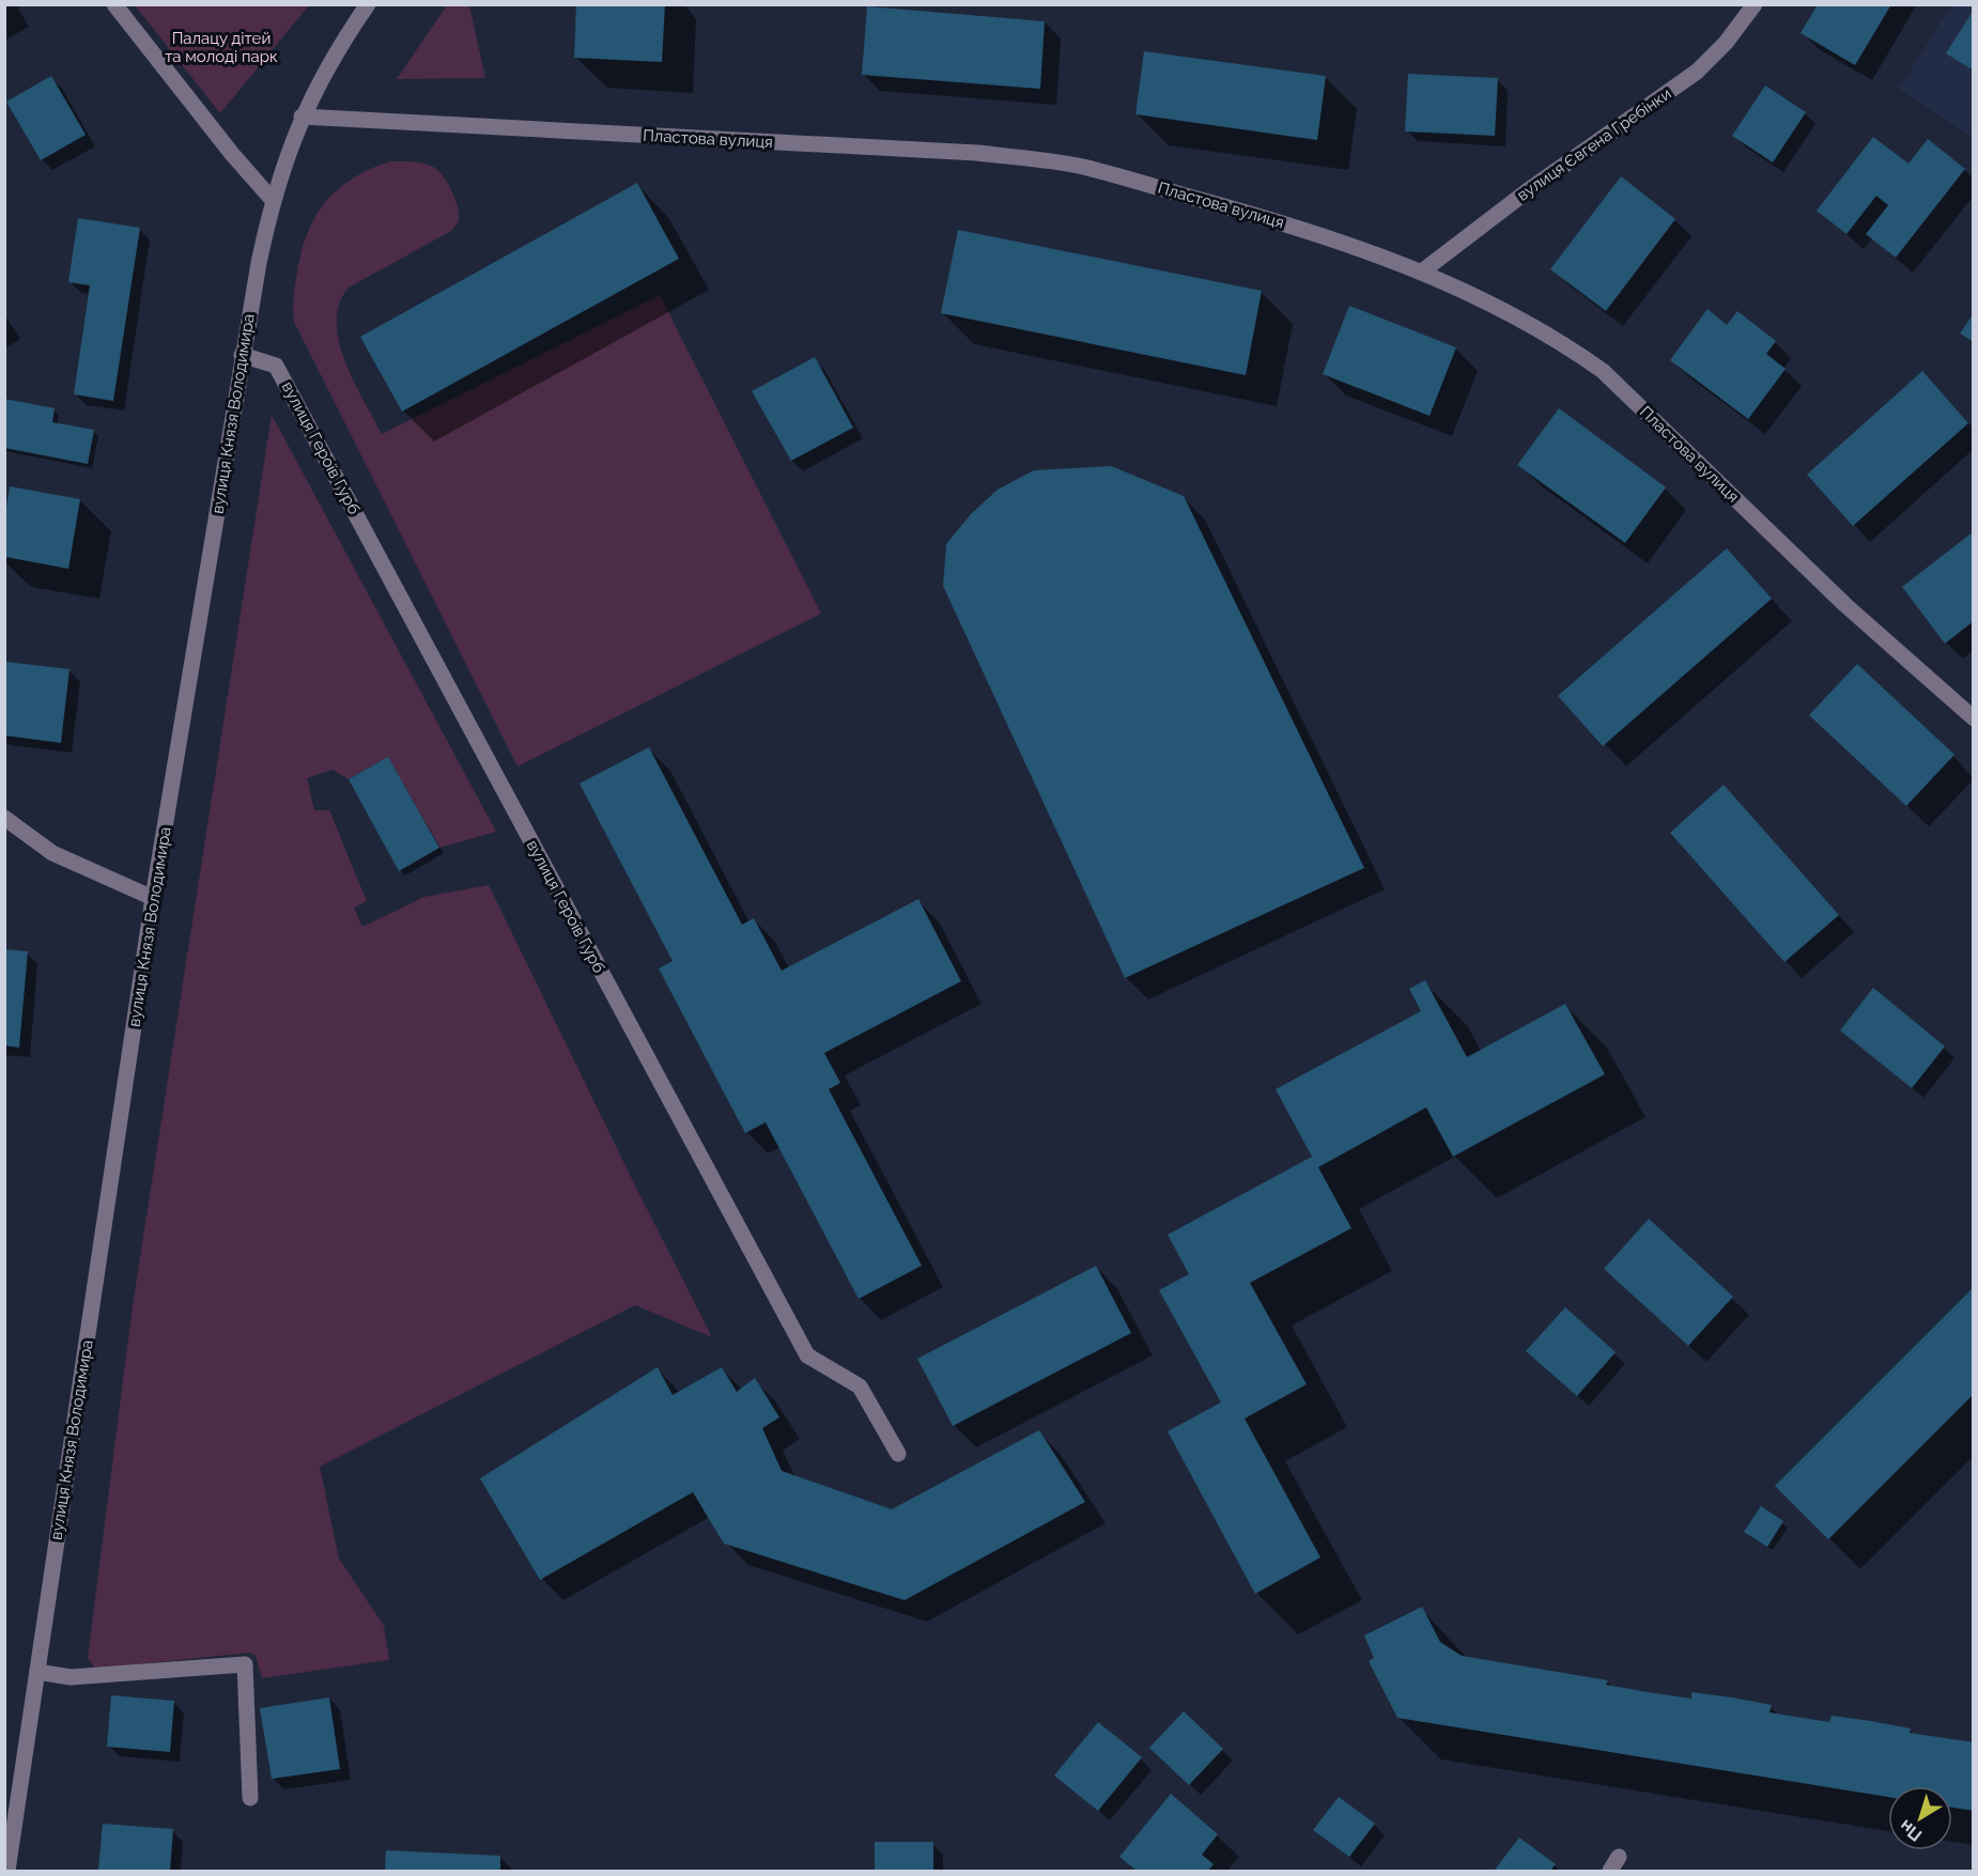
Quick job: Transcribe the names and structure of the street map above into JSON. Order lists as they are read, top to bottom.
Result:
{
  "streets": {
    "street": [
      "Пластова вулиця",
      "вулиця Євгена Гребінки",
      "вулиця Князя Володимира",
      "вулиця Героїв Гурб"
    ]
  },
  "crossings": [
    ["Пластова вулиця", "вулиця Євгена Гребінки"],
    ["Пластова вулиця", "вулиця Князя Володимира"],
    ["вулиця Князя Володимира", "вулиця Героїв Гурб"]
  ],
  "parks": ["Палацу дітей та молоді парк"],
  "north": "bottom left"
}
